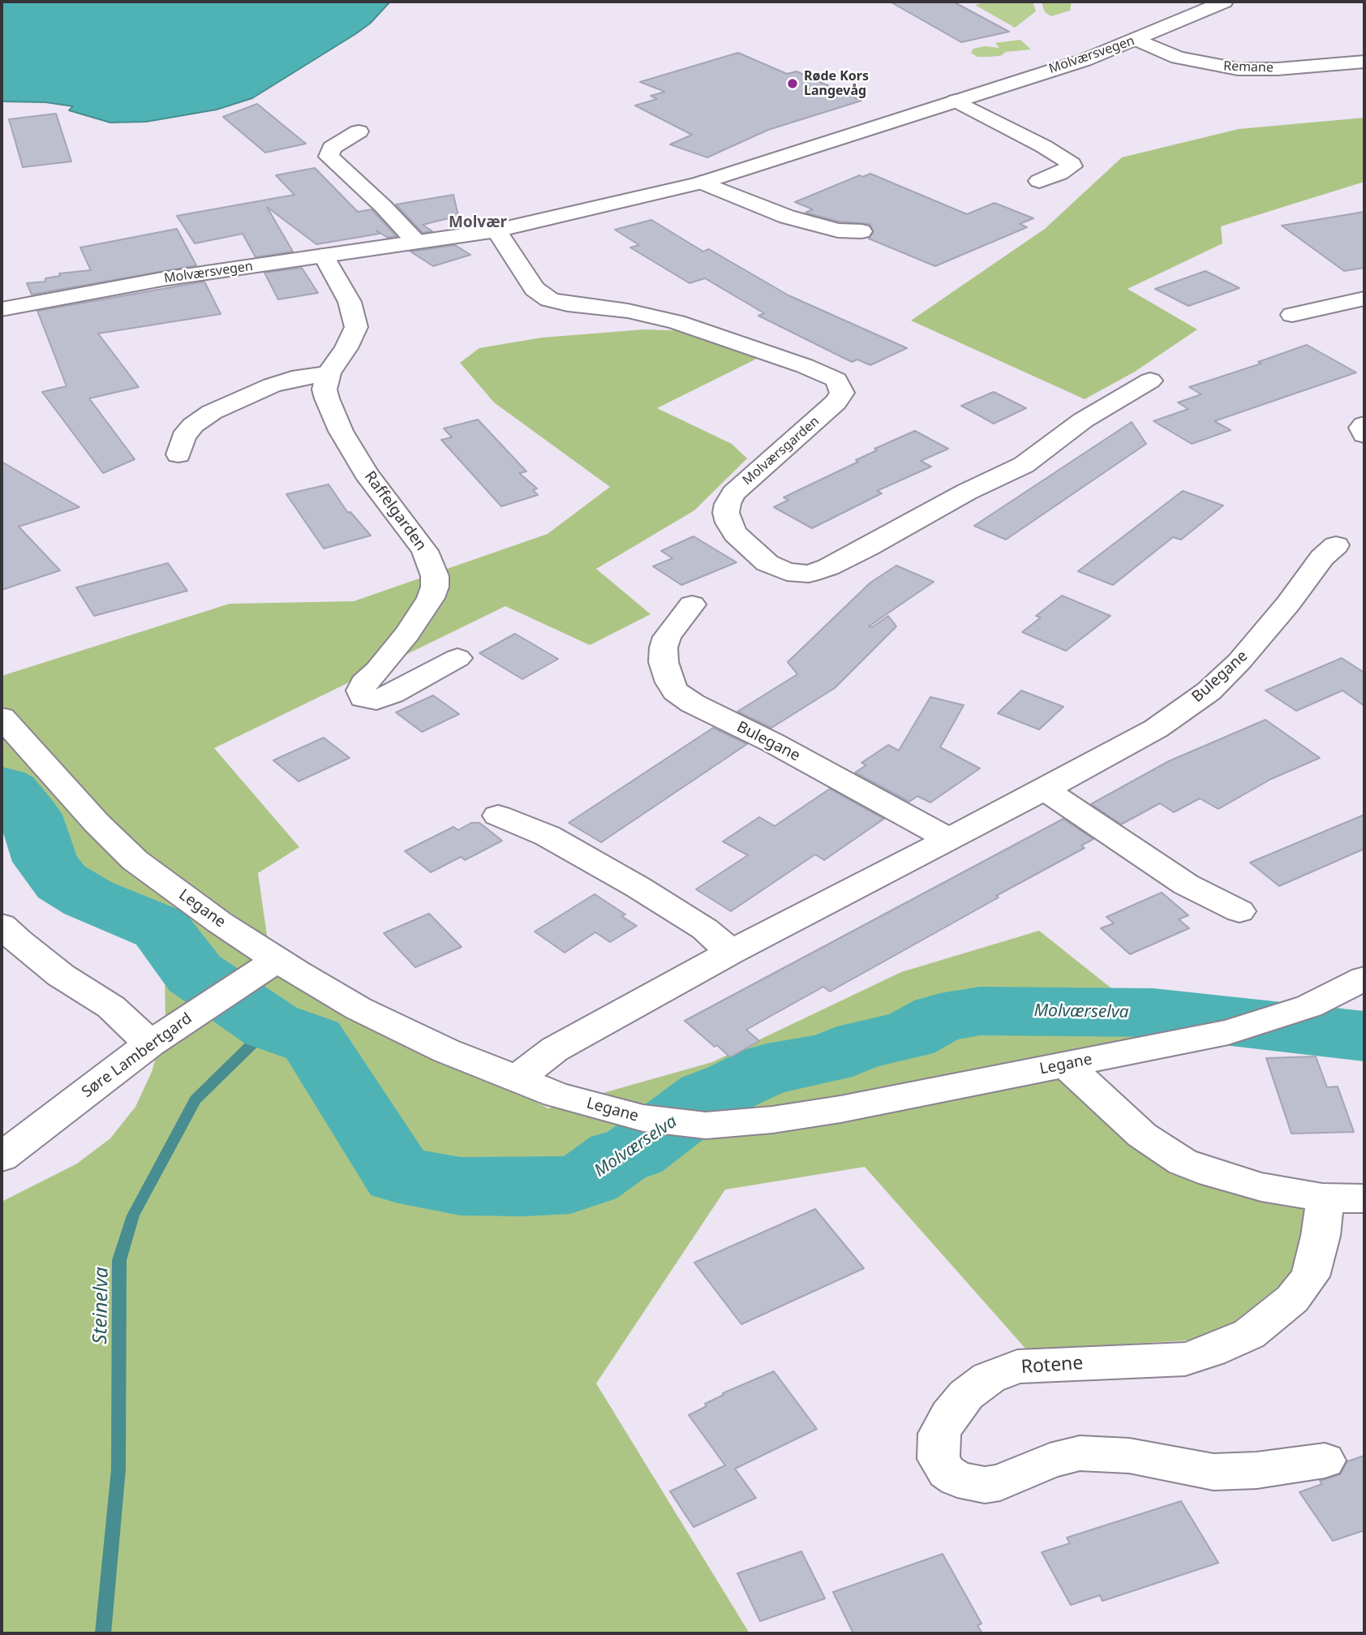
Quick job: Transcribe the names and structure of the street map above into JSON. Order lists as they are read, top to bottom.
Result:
{
  "streets": {
    "street": [
      "Molværsvegen",
      "Remane",
      "Molværsgarden",
      "Raffelgarden",
      "Bulegane",
      "Legane",
      "Søre Lambertgard",
      "Rotene"
    ]
  },
  "crossings": [
    ["Molværsvegen", "Remane"],
    ["Molværsvegen", "Molværsgarden"],
    ["Bulegane", "Legane"],
    ["Legane", "Søre Lambertgard"]
  ],
  "districts": ["Molvær"],
  "water": ["Molværselva", "Steinelva"],
  "places": ["Røde Kors Langevåg"]
}
